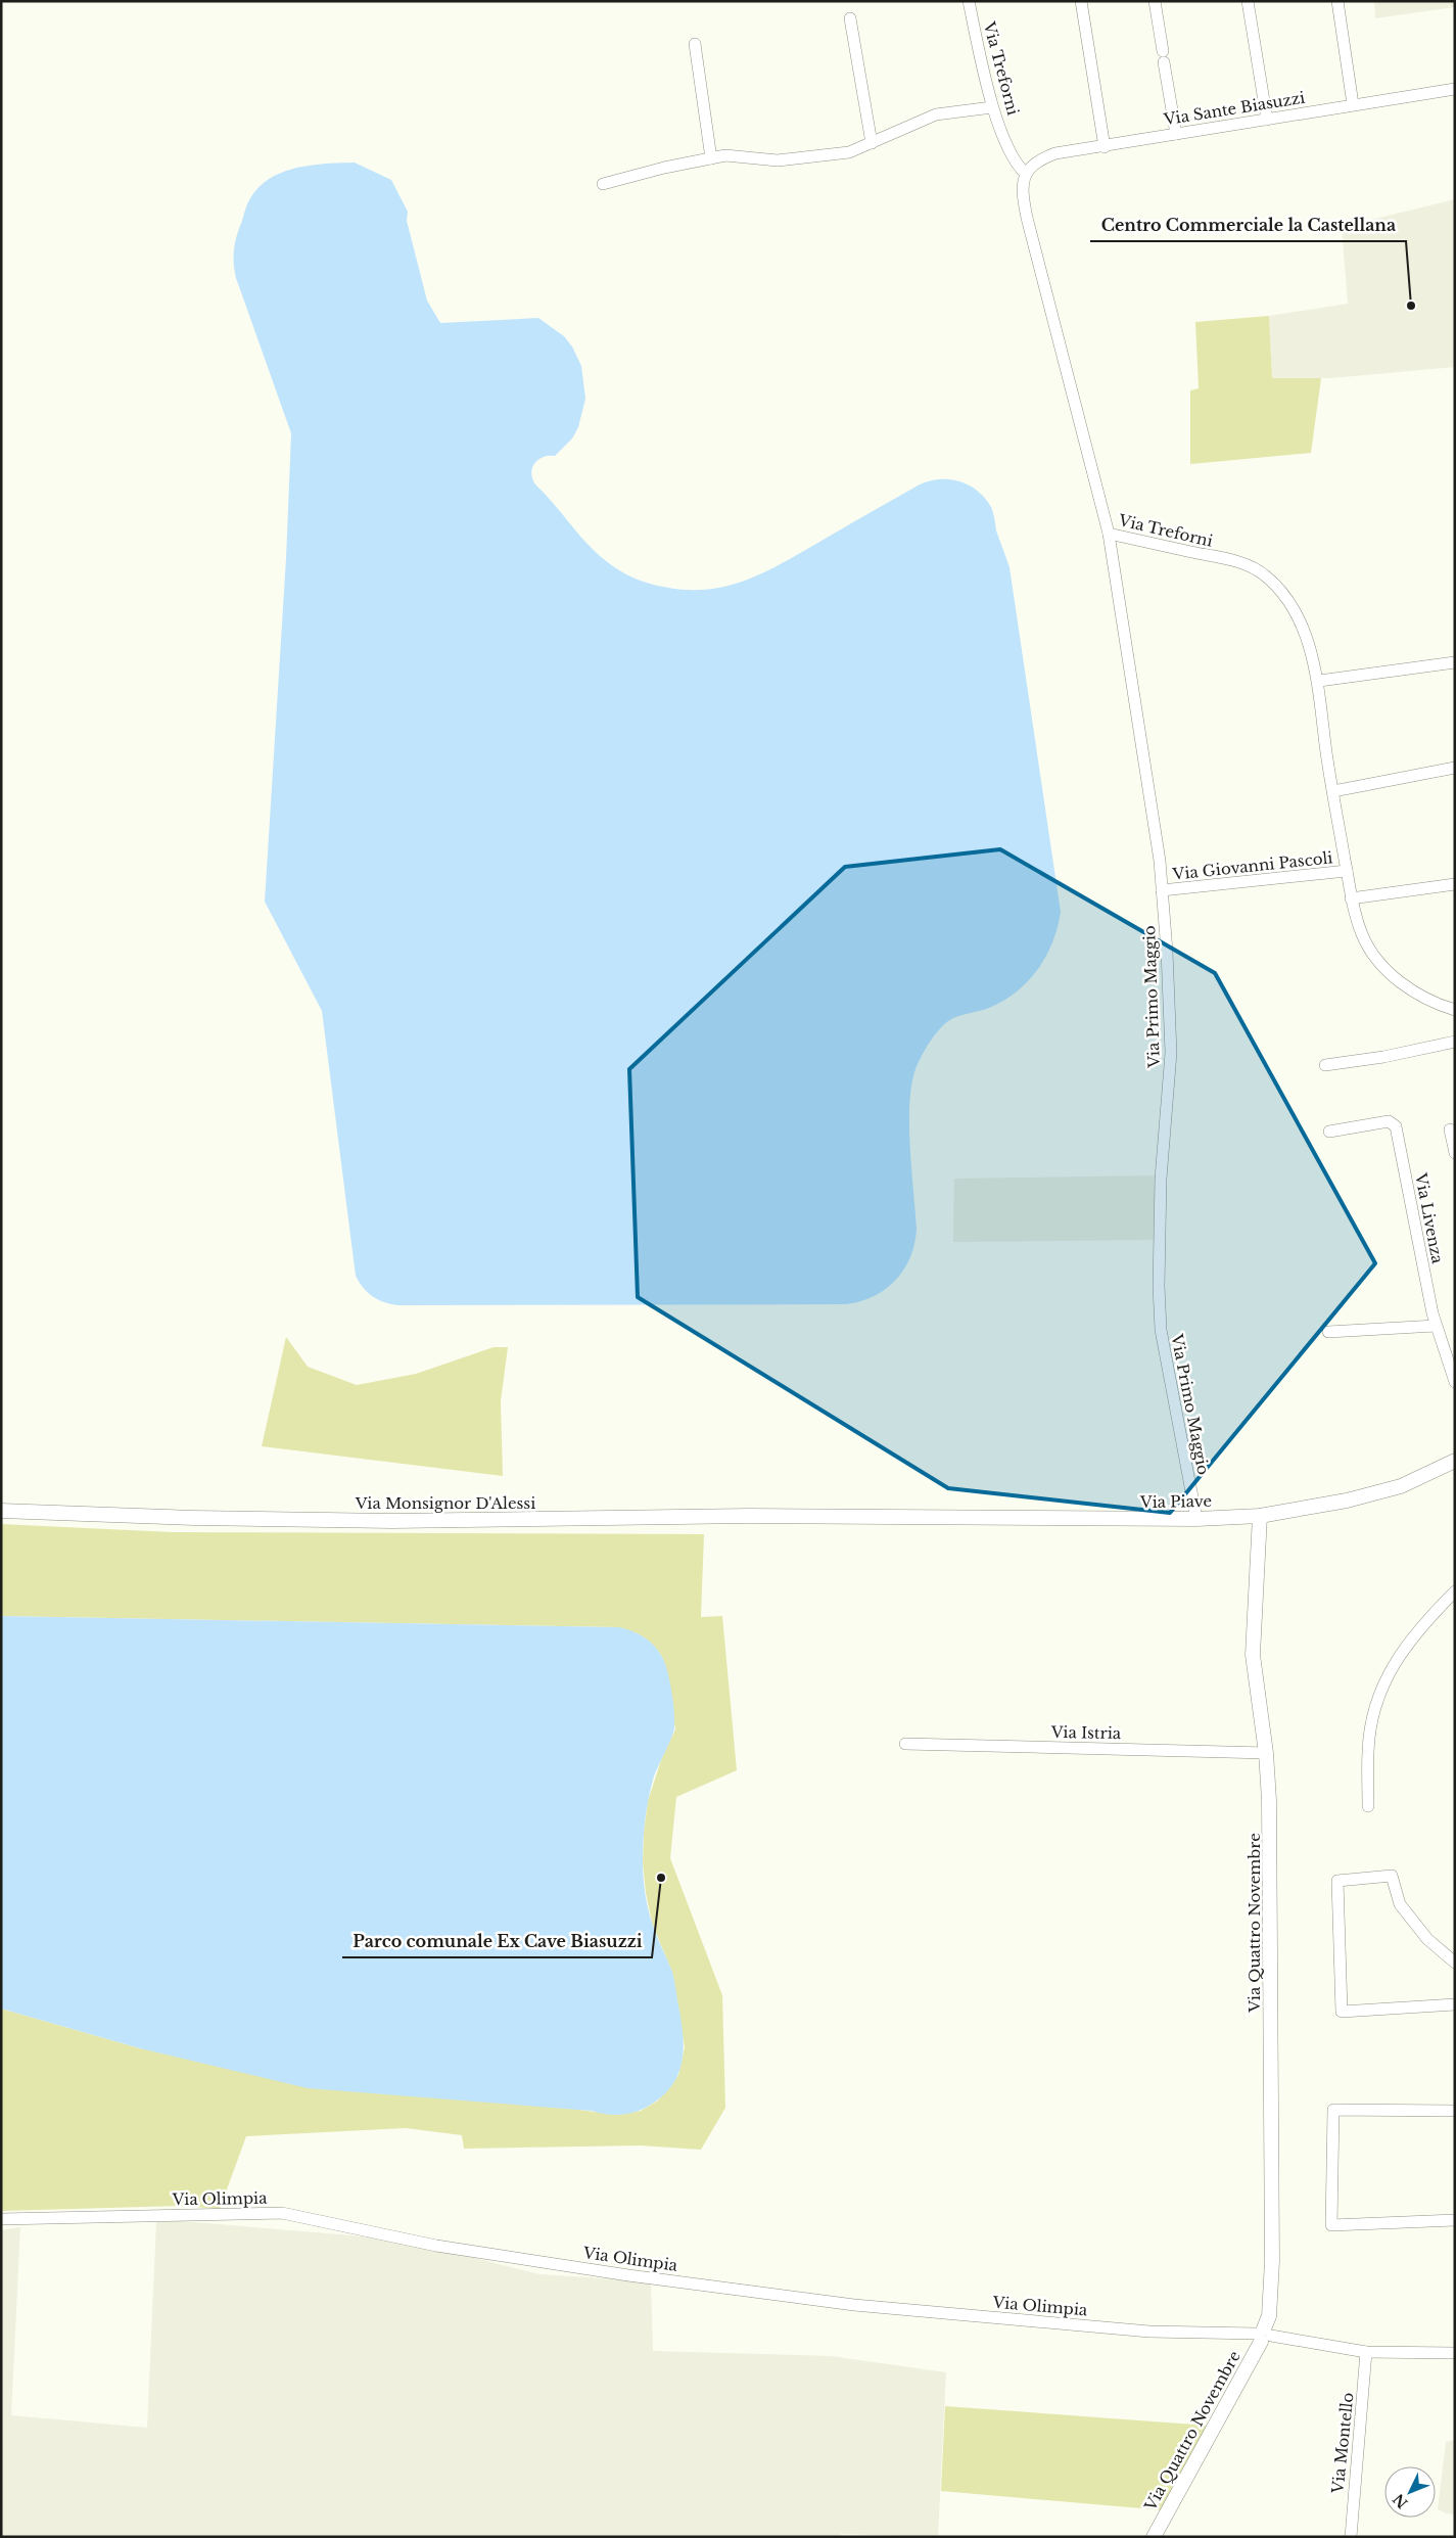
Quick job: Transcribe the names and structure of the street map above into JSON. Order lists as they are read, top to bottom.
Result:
{
  "streets": {
    "main road": ["Via Piave", "Via Monsignor D'Alessi", "Via Quattro Novembre"],
    "street": [
      "Via Treforni",
      "Via Sante Biasuzzi",
      "Via Giovanni Pascoli",
      "Via Primo Maggio",
      "Via Livenza",
      "Via Istria",
      "Via Olimpia",
      "Via Montello"
    ]
  },
  "crossings": [
    ["Via Treforni", "Via Sante Biasuzzi"],
    ["Via Treforni", "Via Giovanni Pascoli"],
    ["Via Treforni", "Via Primo Maggio"],
    ["Via Giovanni Pascoli", "Via Primo Maggio"],
    ["Via Primo Maggio", "Via Piave"],
    ["Via Piave", "Via Monsignor D'Alessi"],
    ["Via Piave", "Via Quattro Novembre"],
    ["Via Istria", "Via Quattro Novembre"],
    ["Via Quattro Novembre", "Via Olimpia"],
    ["Via Olimpia", "Via Montello"]
  ],
  "places": ["Centro Commerciale la Castellana", "Parco comunale Ex Cave Biasuzzi"],
  "north": "bottom left"
}
